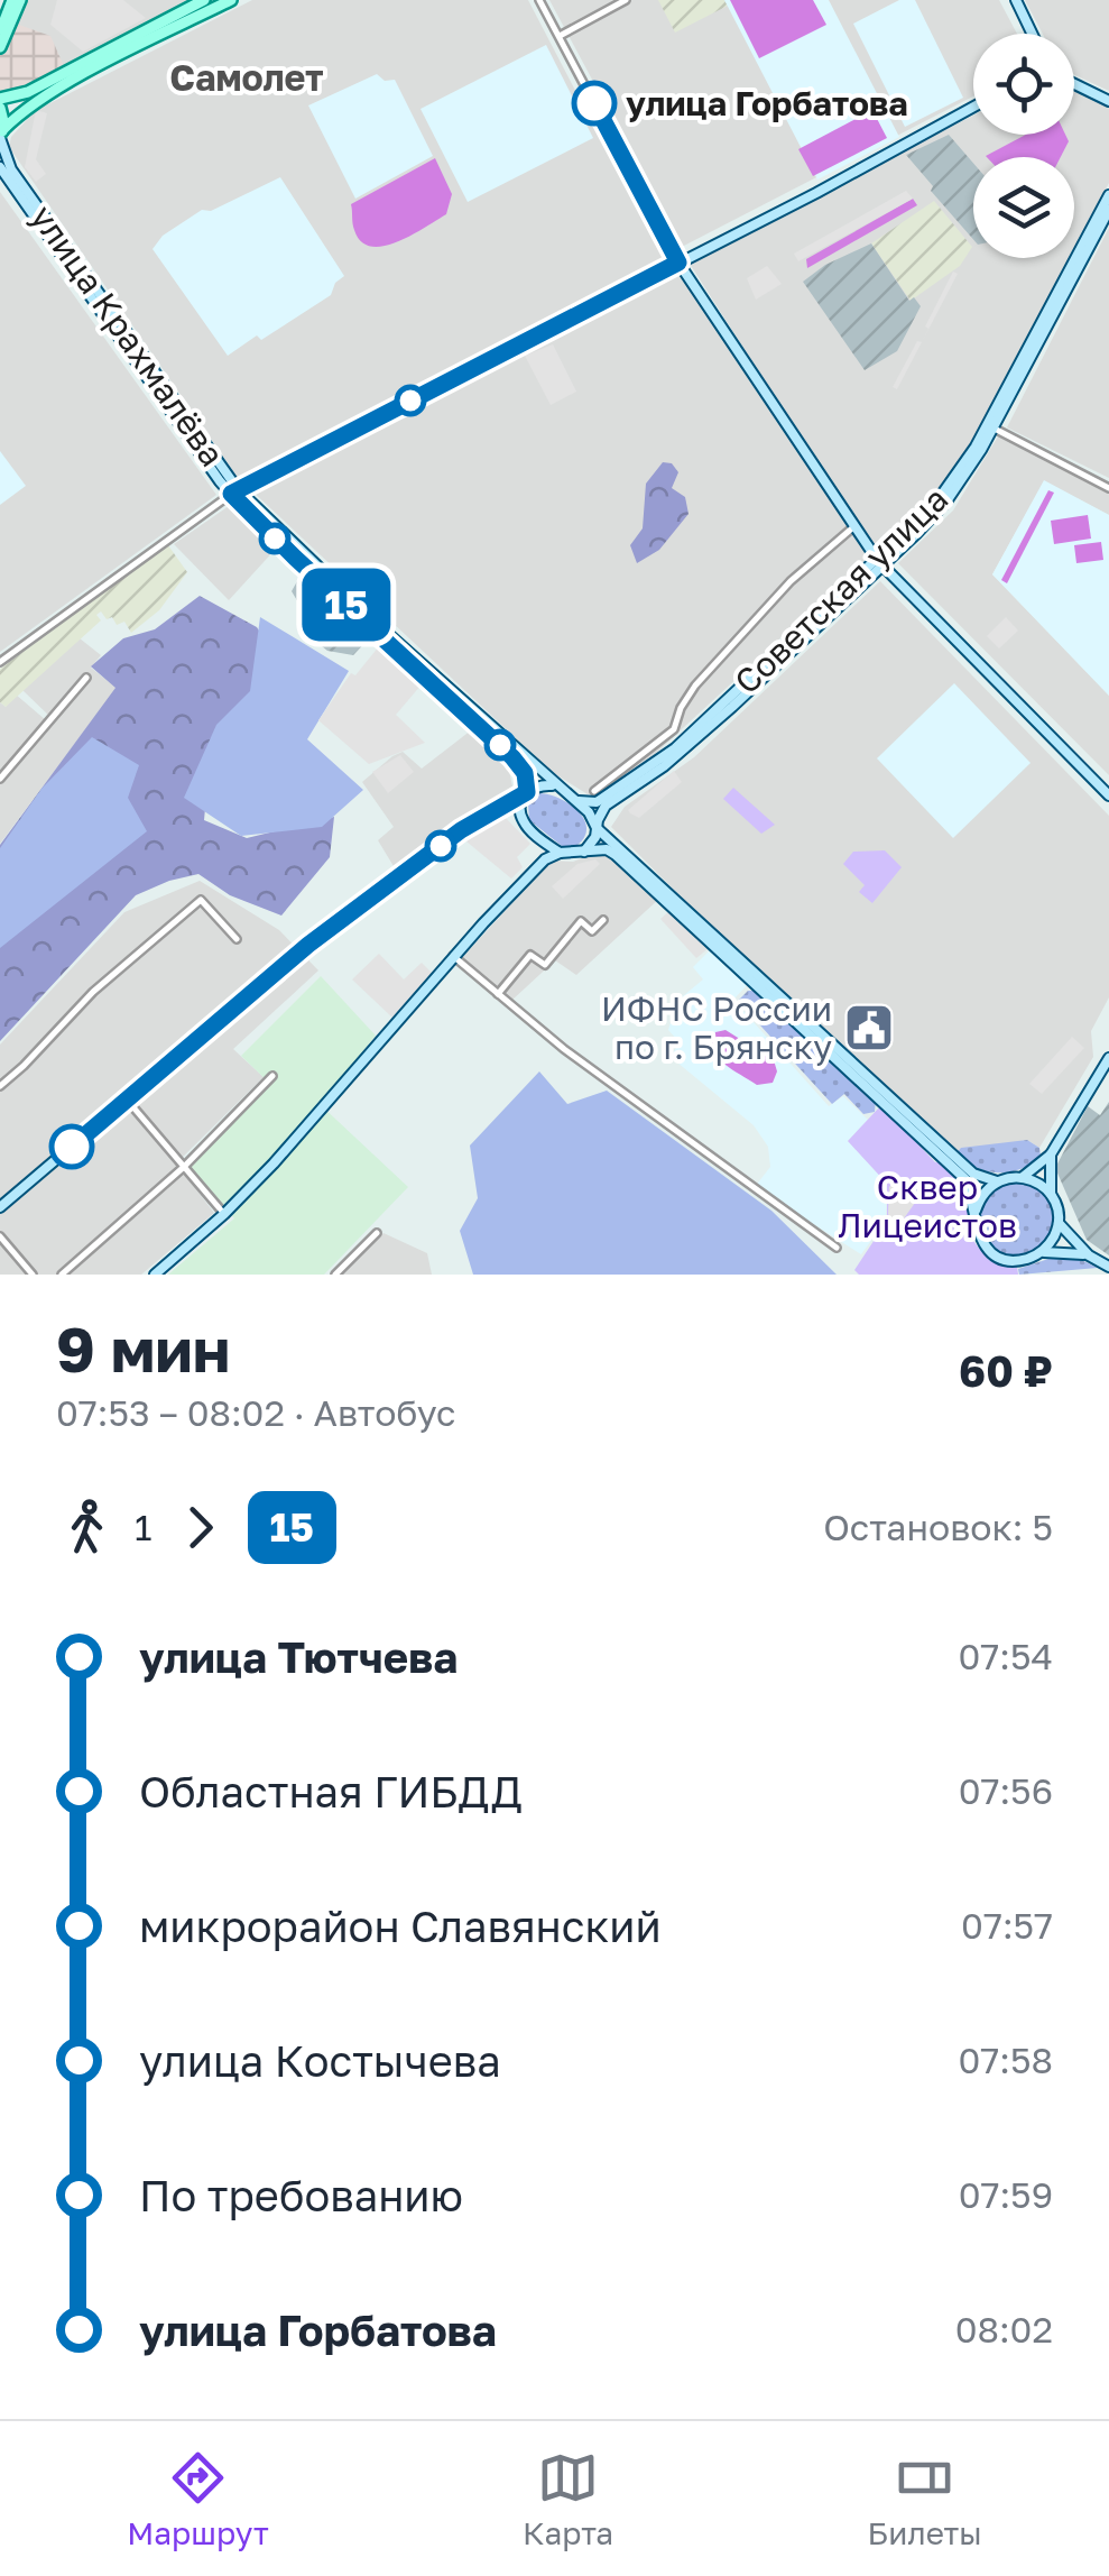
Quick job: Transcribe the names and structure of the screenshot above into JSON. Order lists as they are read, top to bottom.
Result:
{
  "streets": {
    "main road": ["улица Крахмалёва", "Советская улица"]
  },
  "crossings": [
    ["улица Крахмалёва", "Советская улица"]
  ],
  "districts": ["Самолет"],
  "parks": ["Сквер Лицеистов"],
  "places": {
    "other": ["улица Горбатова"],
    "public building": ["ИФНС России по г. Брянску"]
  },
  "lines": ["bus line 15"],
  "page": {
    "on_map": "15",
    "heading": ["9 мин", "07:53 – 08:02 · Автобус", "60 ₽"],
    "legs": ["1", "15", "Остановок: 5"],
    "list": [
      {
        "name": "улица Тютчева",
        "value": "07:54"
      },
      {
        "name": "Областная ГИБДД",
        "value": "07:56"
      },
      {
        "name": "микрорайон Славянский",
        "value": "07:57"
      },
      {
        "name": "улица Костычева",
        "value": "07:58"
      },
      {
        "name": "По требованию",
        "value": "07:59"
      },
      {
        "name": "улица Горбатова",
        "value": "08:02"
      }
    ],
    "tabs": ["Маршрут", "Карта", "Билеты"]
  }
}
